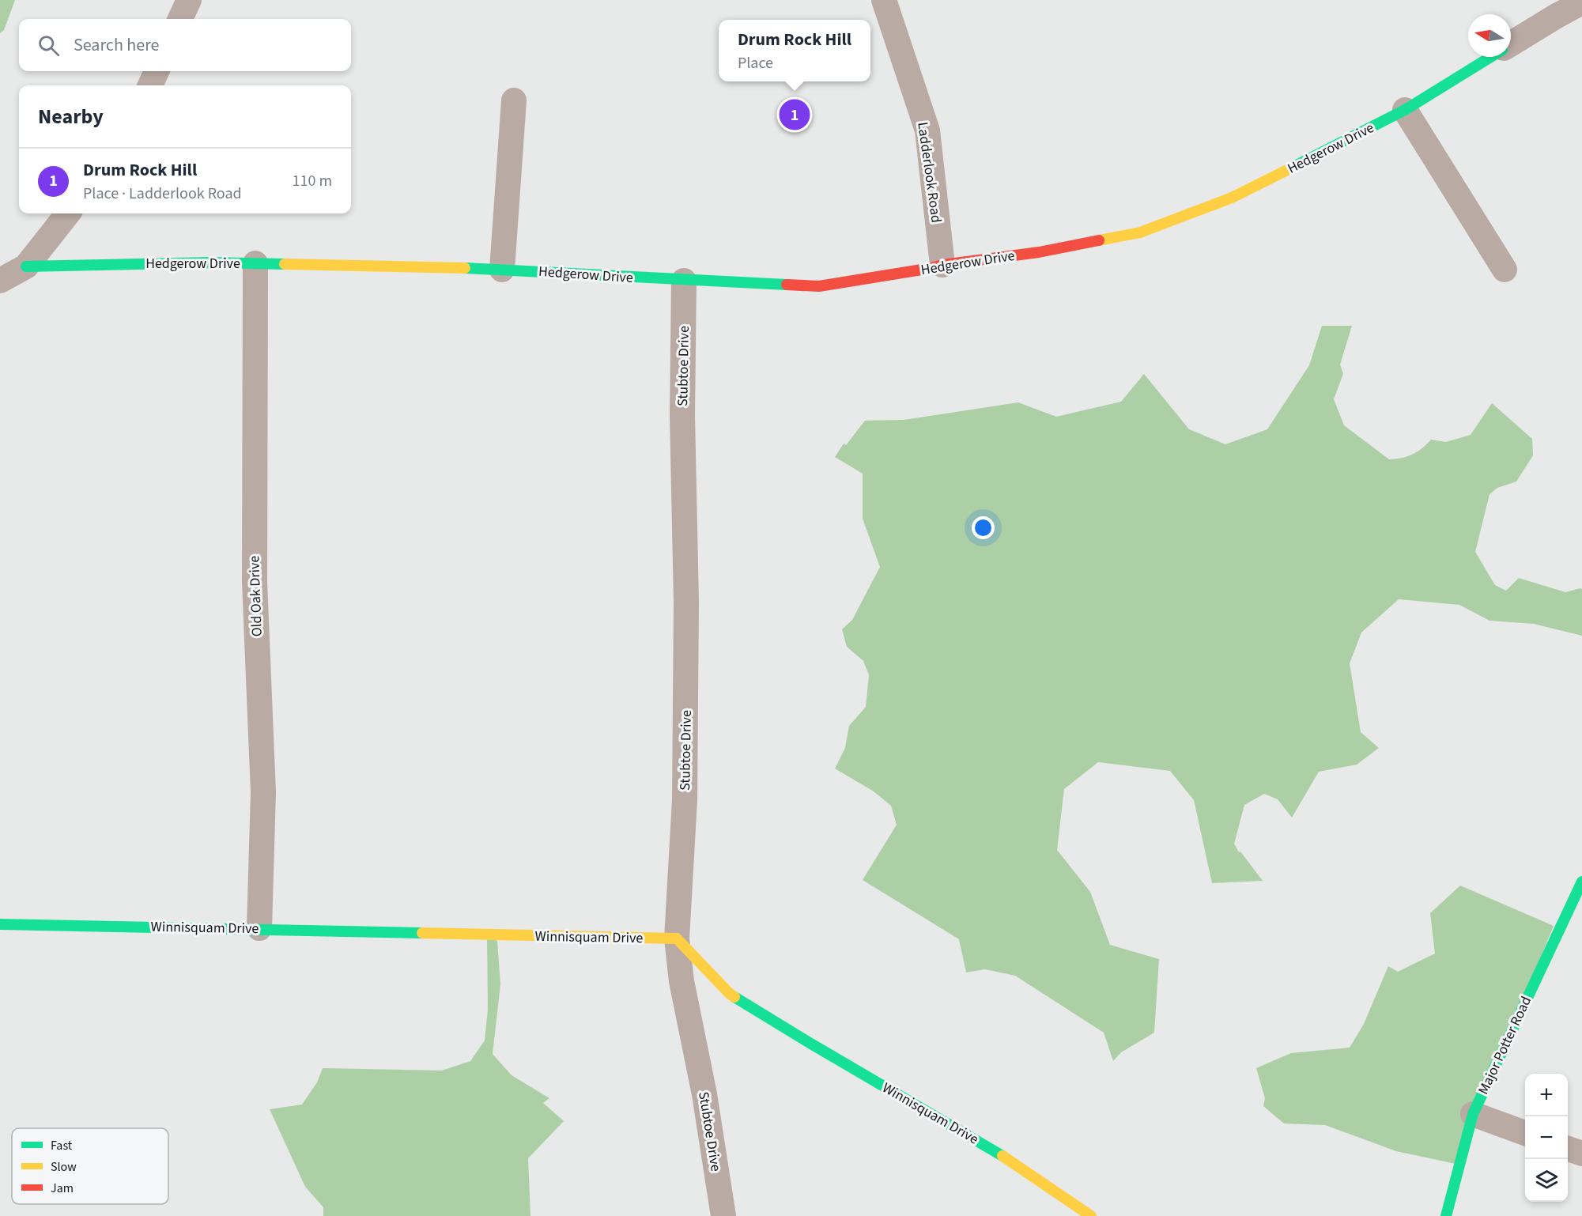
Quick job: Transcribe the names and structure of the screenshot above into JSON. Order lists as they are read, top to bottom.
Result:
{
  "streets": {
    "street": [
      "Hedgerow Drive",
      "Ladderlook Road",
      "Stubtoe Drive",
      "Old Oak Drive",
      "Winnisquam Drive",
      "Major Potter Road"
    ]
  },
  "crossings": [
    ["Hedgerow Drive", "Ladderlook Road"],
    ["Hedgerow Drive", "Stubtoe Drive"],
    ["Hedgerow Drive", "Old Oak Drive"],
    ["Stubtoe Drive", "Winnisquam Drive"],
    ["Old Oak Drive", "Winnisquam Drive"]
  ],
  "legend": ["Fast", "Slow", "Jam"],
  "north": "left",
  "page": {
    "search": "Search here",
    "popup": ["Drum Rock Hill", "Place"],
    "heading": "Nearby",
    "pins": "1",
    "list": [
      {
        "mark": "1",
        "name": "Drum Rock Hill",
        "note": "Place · Ladderlook Road",
        "value": "110 m"
      }
    ],
    "map_buttons": ["+", "−"]
  }
}
